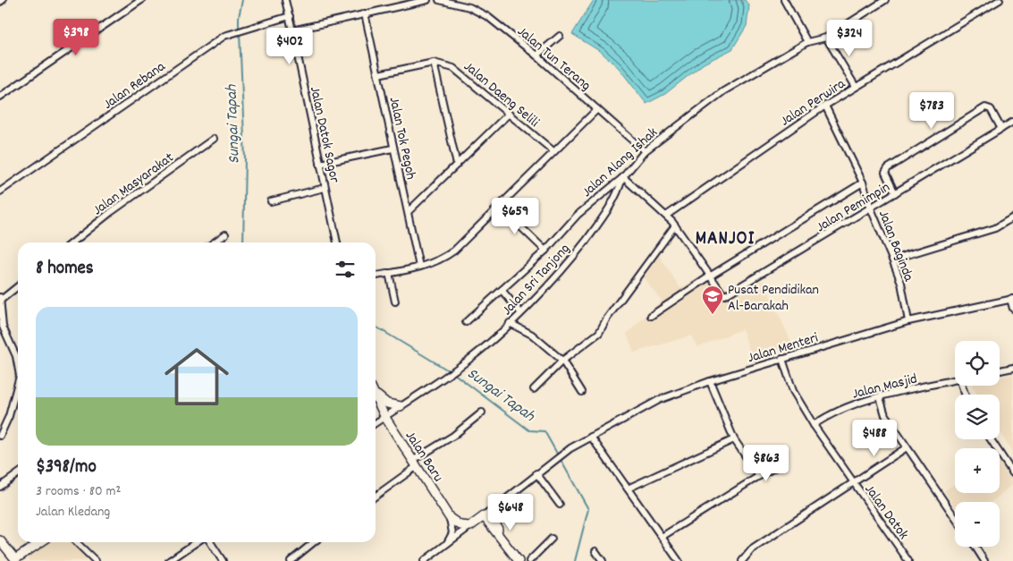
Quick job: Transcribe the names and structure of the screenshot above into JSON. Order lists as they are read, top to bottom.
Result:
{
  "streets": {
    "street": [
      "Jalan Tun Terang",
      "Jalan Rebana",
      "Jalan Daeng Selili",
      "Jalan Perwira",
      "Jalan Datok Sagor",
      "Jalan Tok Pegoh",
      "Jalan Alang Ishak",
      "Jalan Masyarakat",
      "Jalan Pemimpin",
      "Jalan Baginda",
      "Jalan Sri Tanjong",
      "Jalan Menteri",
      "Jalan Masjid",
      "Jalan Baru",
      "Jalan Datok"
    ]
  },
  "crossings": [
    ["Jalan Tun Terang", "Jalan Alang Ishak"],
    ["Jalan Rebana", "Jalan Datok Sagor"],
    ["Jalan Daeng Selili", "Jalan Tok Pegoh"],
    ["Jalan Perwira", "Jalan Baginda"],
    ["Jalan Alang Ishak", "Jalan Sri Tanjong"],
    ["Jalan Pemimpin", "Jalan Baginda"],
    ["Jalan Baginda", "Jalan Menteri"],
    ["Jalan Sri Tanjong", "Jalan Baru"],
    ["Jalan Menteri", "Jalan Datok"],
    ["Jalan Masjid", "Jalan Datok"]
  ],
  "districts": ["MANJOI"],
  "water": ["Sungai Tapah"],
  "places": {
    "school or university": ["Pusat Pendidikan Al-Barakah"]
  },
  "page": {
    "price": [
      "$398",
      "$324",
      "$402",
      "$783",
      "$659",
      "$488",
      "$863",
      "$648"
    ],
    "heading": "8 homes",
    "list": [
      {
        "name": "$398/mo",
        "note": "3 rooms · 80 m² · Jalan Kledang"
      }
    ],
    "map_buttons": ["+", "−"]
  }
}
